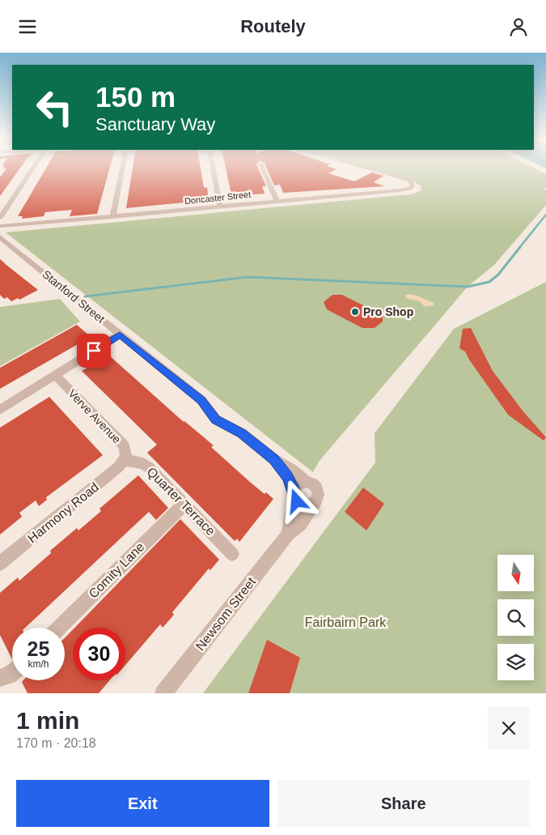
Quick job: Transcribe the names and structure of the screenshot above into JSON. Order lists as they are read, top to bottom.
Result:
{
  "streets": {
    "street": [
      "Doncaster Street",
      "Stanford Street",
      "Verve Avenue",
      "Quarter Terrace",
      "Harmony Road",
      "Comity Lane",
      "Newsom Street"
    ]
  },
  "crossings": [
    ["Doncaster Street", "Stanford Street"],
    ["Stanford Street", "Newsom Street"],
    ["Verve Avenue", "Quarter Terrace"],
    ["Verve Avenue", "Harmony Road"],
    ["Quarter Terrace", "Harmony Road"],
    ["Quarter Terrace", "Comity Lane"]
  ],
  "parks": ["Fairbairn Park"],
  "places": ["Pro Shop"],
  "north": "bottom",
  "page": {
    "header": "Routely",
    "turn": ["150 m", "Sanctuary Way"],
    "speed": "25 km/h",
    "limit": "30",
    "heading": ["1 min", "170 m · 20:18"],
    "buttons": ["Exit", "Share"]
  }
}
